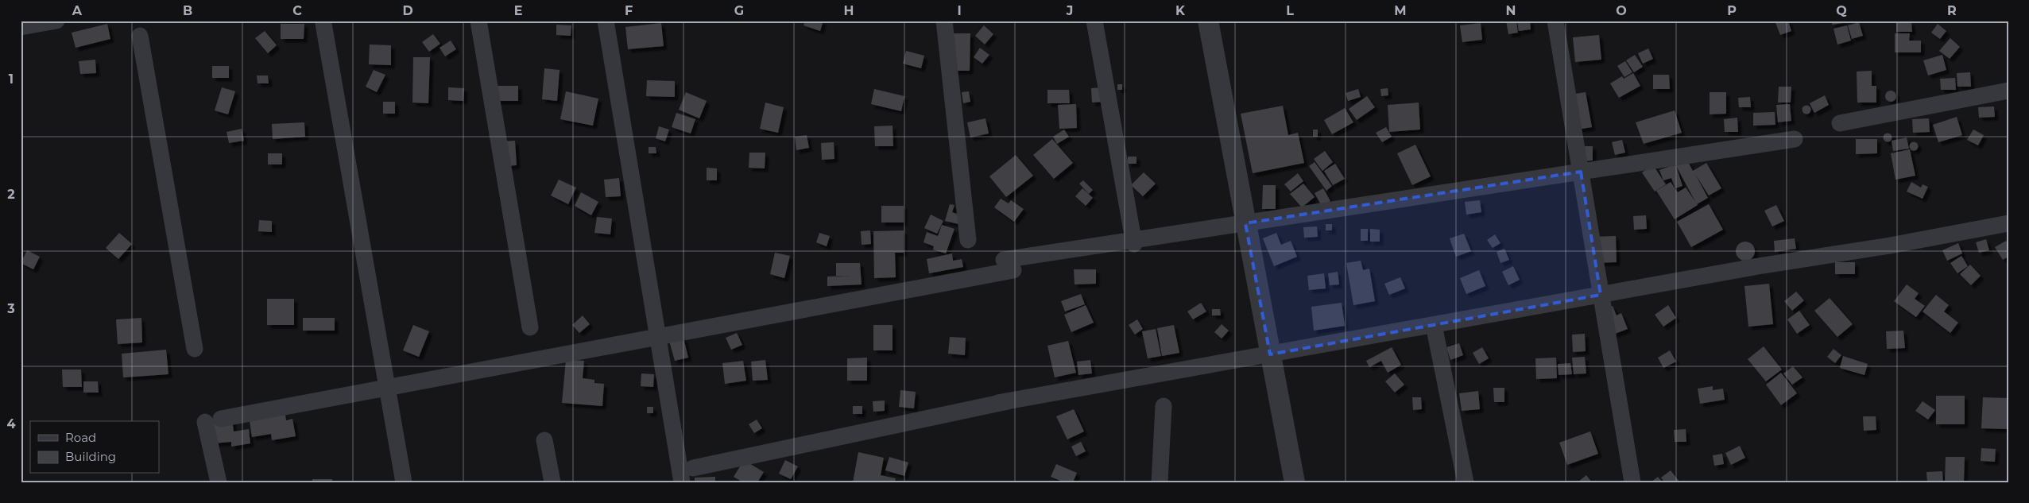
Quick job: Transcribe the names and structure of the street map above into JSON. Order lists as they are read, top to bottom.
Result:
{
  "legend": ["Road", "Building"],
  "grid": {
    "columns": [
      "A",
      "B",
      "C",
      "D",
      "E",
      "F",
      "G",
      "H",
      "I",
      "J",
      "K",
      "L",
      "M",
      "N",
      "O",
      "P",
      "Q",
      "R"
    ],
    "rows": [
      "1",
      "2",
      "3",
      "4"
    ]
  }
}
